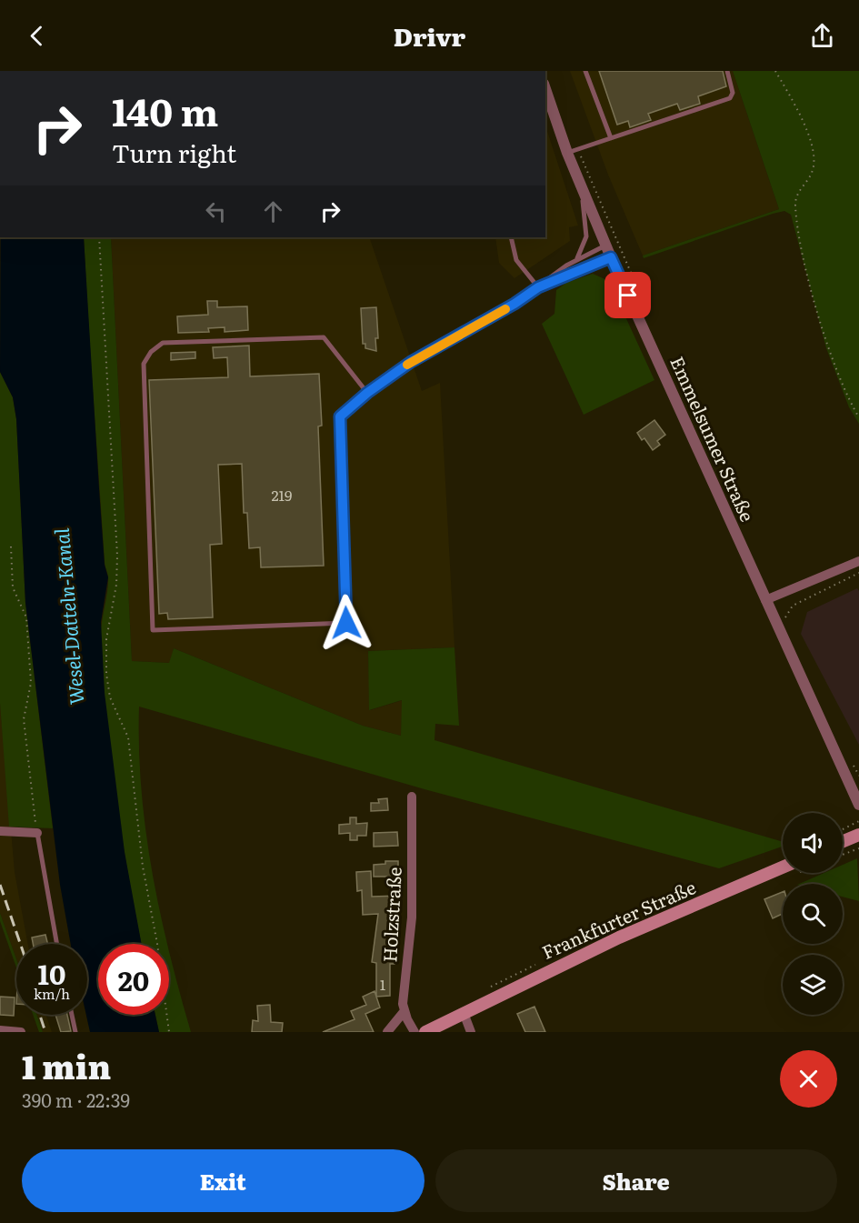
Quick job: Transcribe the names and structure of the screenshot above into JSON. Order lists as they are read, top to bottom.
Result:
{
  "streets": {
    "main road": ["Frankfurter Straße"],
    "street": ["Emmelsumer Straße", "Holzstraße"]
  },
  "water": ["Wesel-Datteln-Kanal"],
  "house_numbers": ["219", "1"],
  "page": {
    "header": "Drivr",
    "turn": ["140 m", "Turn right"],
    "speed": "10 km/h",
    "limit": "20",
    "heading": ["1 min", "390 m · 22:39"],
    "buttons": ["Exit", "Share"]
  }
}
